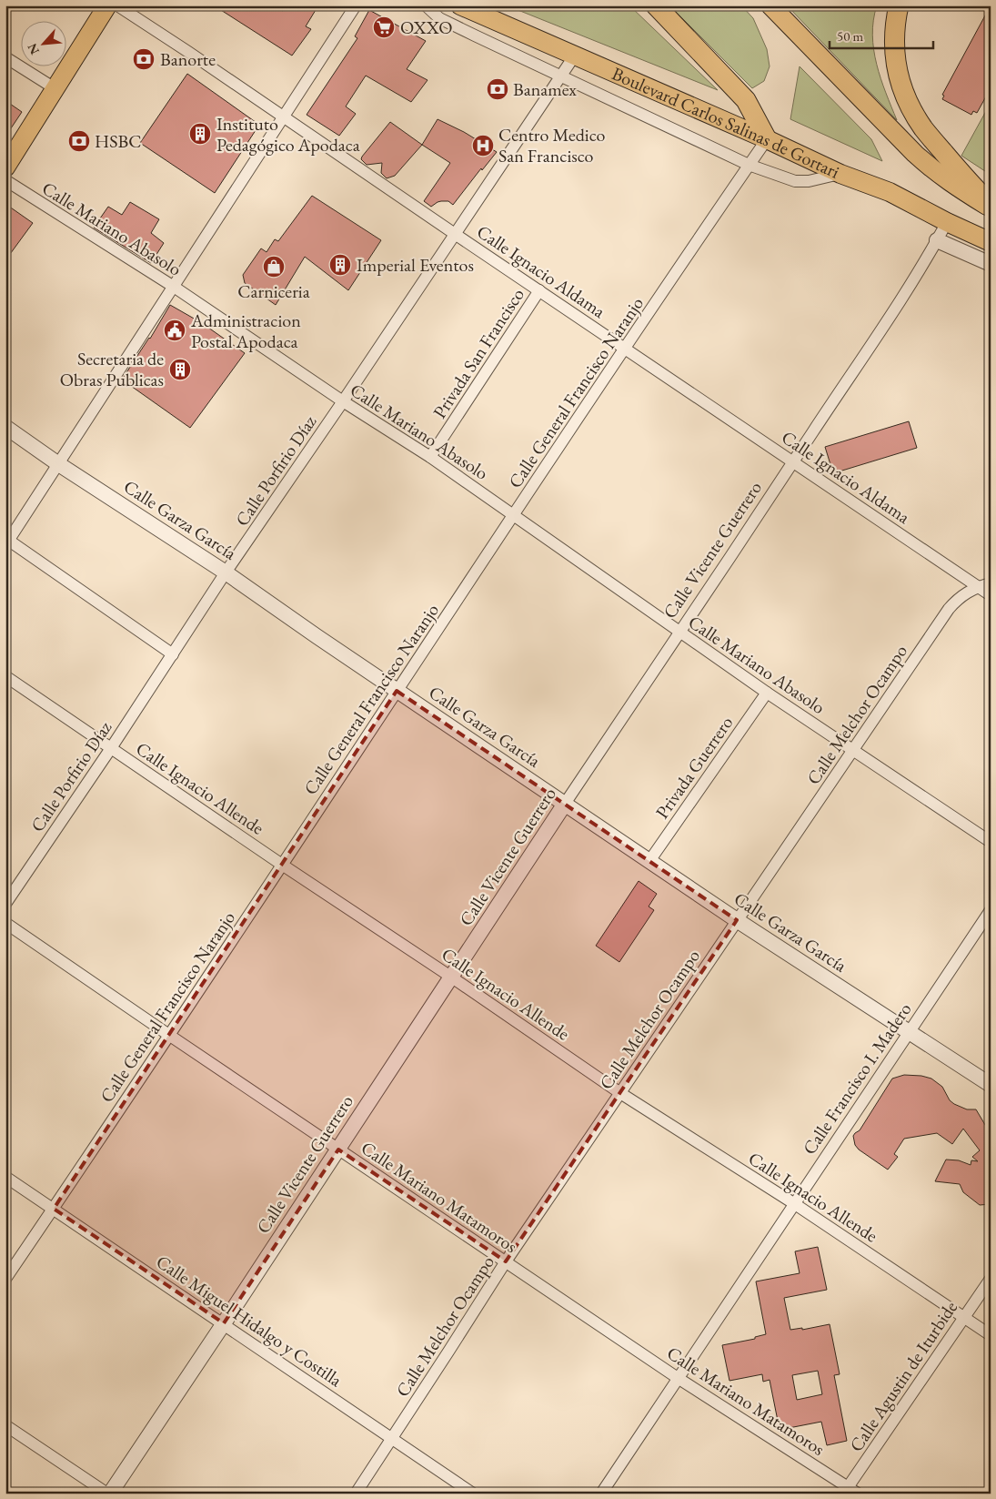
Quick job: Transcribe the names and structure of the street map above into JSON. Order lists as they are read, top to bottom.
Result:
{
  "streets": {
    "main road": ["Boulevard Carlos Salinas de Gortari"],
    "street": [
      "Calle Mariano Abasolo",
      "Calle Ignacio Aldama",
      "Privada San Francisco",
      "Calle General Francisco Naranjo",
      "Calle Porfirio Díaz",
      "Calle Garza García",
      "Calle Vicente Guerrero",
      "Calle Melchor Ocampo",
      "Privada Guerrero",
      "Calle Ignacio Allende",
      "Calle Francisco I. Madero",
      "Calle Mariano Matamoros",
      "Calle Miguel Hidalgo y Costilla",
      "Calle Agustin de Iturbide"
    ]
  },
  "crossings": [
    ["Boulevard Carlos Salinas de Gortari", "Calle General Francisco Naranjo"],
    ["Boulevard Carlos Salinas de Gortari", "Calle Porfirio Díaz"],
    ["Boulevard Carlos Salinas de Gortari", "Calle Vicente Guerrero"],
    ["Calle Mariano Abasolo", "Privada San Francisco"],
    ["Calle Mariano Abasolo", "Calle General Francisco Naranjo"],
    ["Calle Mariano Abasolo", "Calle Porfirio Díaz"],
    ["Calle Mariano Abasolo", "Calle Vicente Guerrero"],
    ["Calle Mariano Abasolo", "Calle Melchor Ocampo"],
    ["Calle Mariano Abasolo", "Privada Guerrero"],
    ["Calle Ignacio Aldama", "Privada San Francisco"],
    ["Calle Ignacio Aldama", "Calle General Francisco Naranjo"],
    ["Calle Ignacio Aldama", "Calle Porfirio Díaz"],
    ["Calle Ignacio Aldama", "Calle Vicente Guerrero"],
    ["Calle Ignacio Aldama", "Calle Melchor Ocampo"],
    ["Calle General Francisco Naranjo", "Calle Garza García"],
    ["Calle General Francisco Naranjo", "Calle Ignacio Allende"],
    ["Calle General Francisco Naranjo", "Calle Mariano Matamoros"],
    ["Calle General Francisco Naranjo", "Calle Miguel Hidalgo y Costilla"],
    ["Calle Porfirio Díaz", "Calle Garza García"],
    ["Calle Porfirio Díaz", "Calle Ignacio Allende"],
    ["Calle Garza García", "Calle Vicente Guerrero"],
    ["Calle Garza García", "Calle Melchor Ocampo"],
    ["Calle Garza García", "Privada Guerrero"],
    ["Calle Garza García", "Calle Francisco I. Madero"],
    ["Calle Vicente Guerrero", "Calle Ignacio Allende"],
    ["Calle Vicente Guerrero", "Calle Mariano Matamoros"],
    ["Calle Vicente Guerrero", "Calle Miguel Hidalgo y Costilla"],
    ["Calle Melchor Ocampo", "Calle Ignacio Allende"],
    ["Calle Melchor Ocampo", "Calle Mariano Matamoros"],
    ["Calle Melchor Ocampo", "Calle Miguel Hidalgo y Costilla"],
    ["Calle Ignacio Allende", "Calle Francisco I. Madero"],
    ["Calle Ignacio Allende", "Calle Agustin de Iturbide"],
    ["Calle Francisco I. Madero", "Calle Mariano Matamoros"],
    ["Calle Mariano Matamoros", "Calle Agustin de Iturbide"]
  ],
  "places": {
    "supermarket": ["OXXO"],
    "bank": ["Banorte", "Banamex", "HSBC"],
    "building": ["Instituto Pedagógico Apodaca", "Imperial Eventos", "Secretaria de Obras Publicas"],
    "hospital": ["Centro Medico San Francisco"],
    "shop": ["Carniceria"],
    "public building": ["Administracion Postal Apodaca"]
  },
  "scale_bar": "50 m",
  "north": "bottom left"
}
